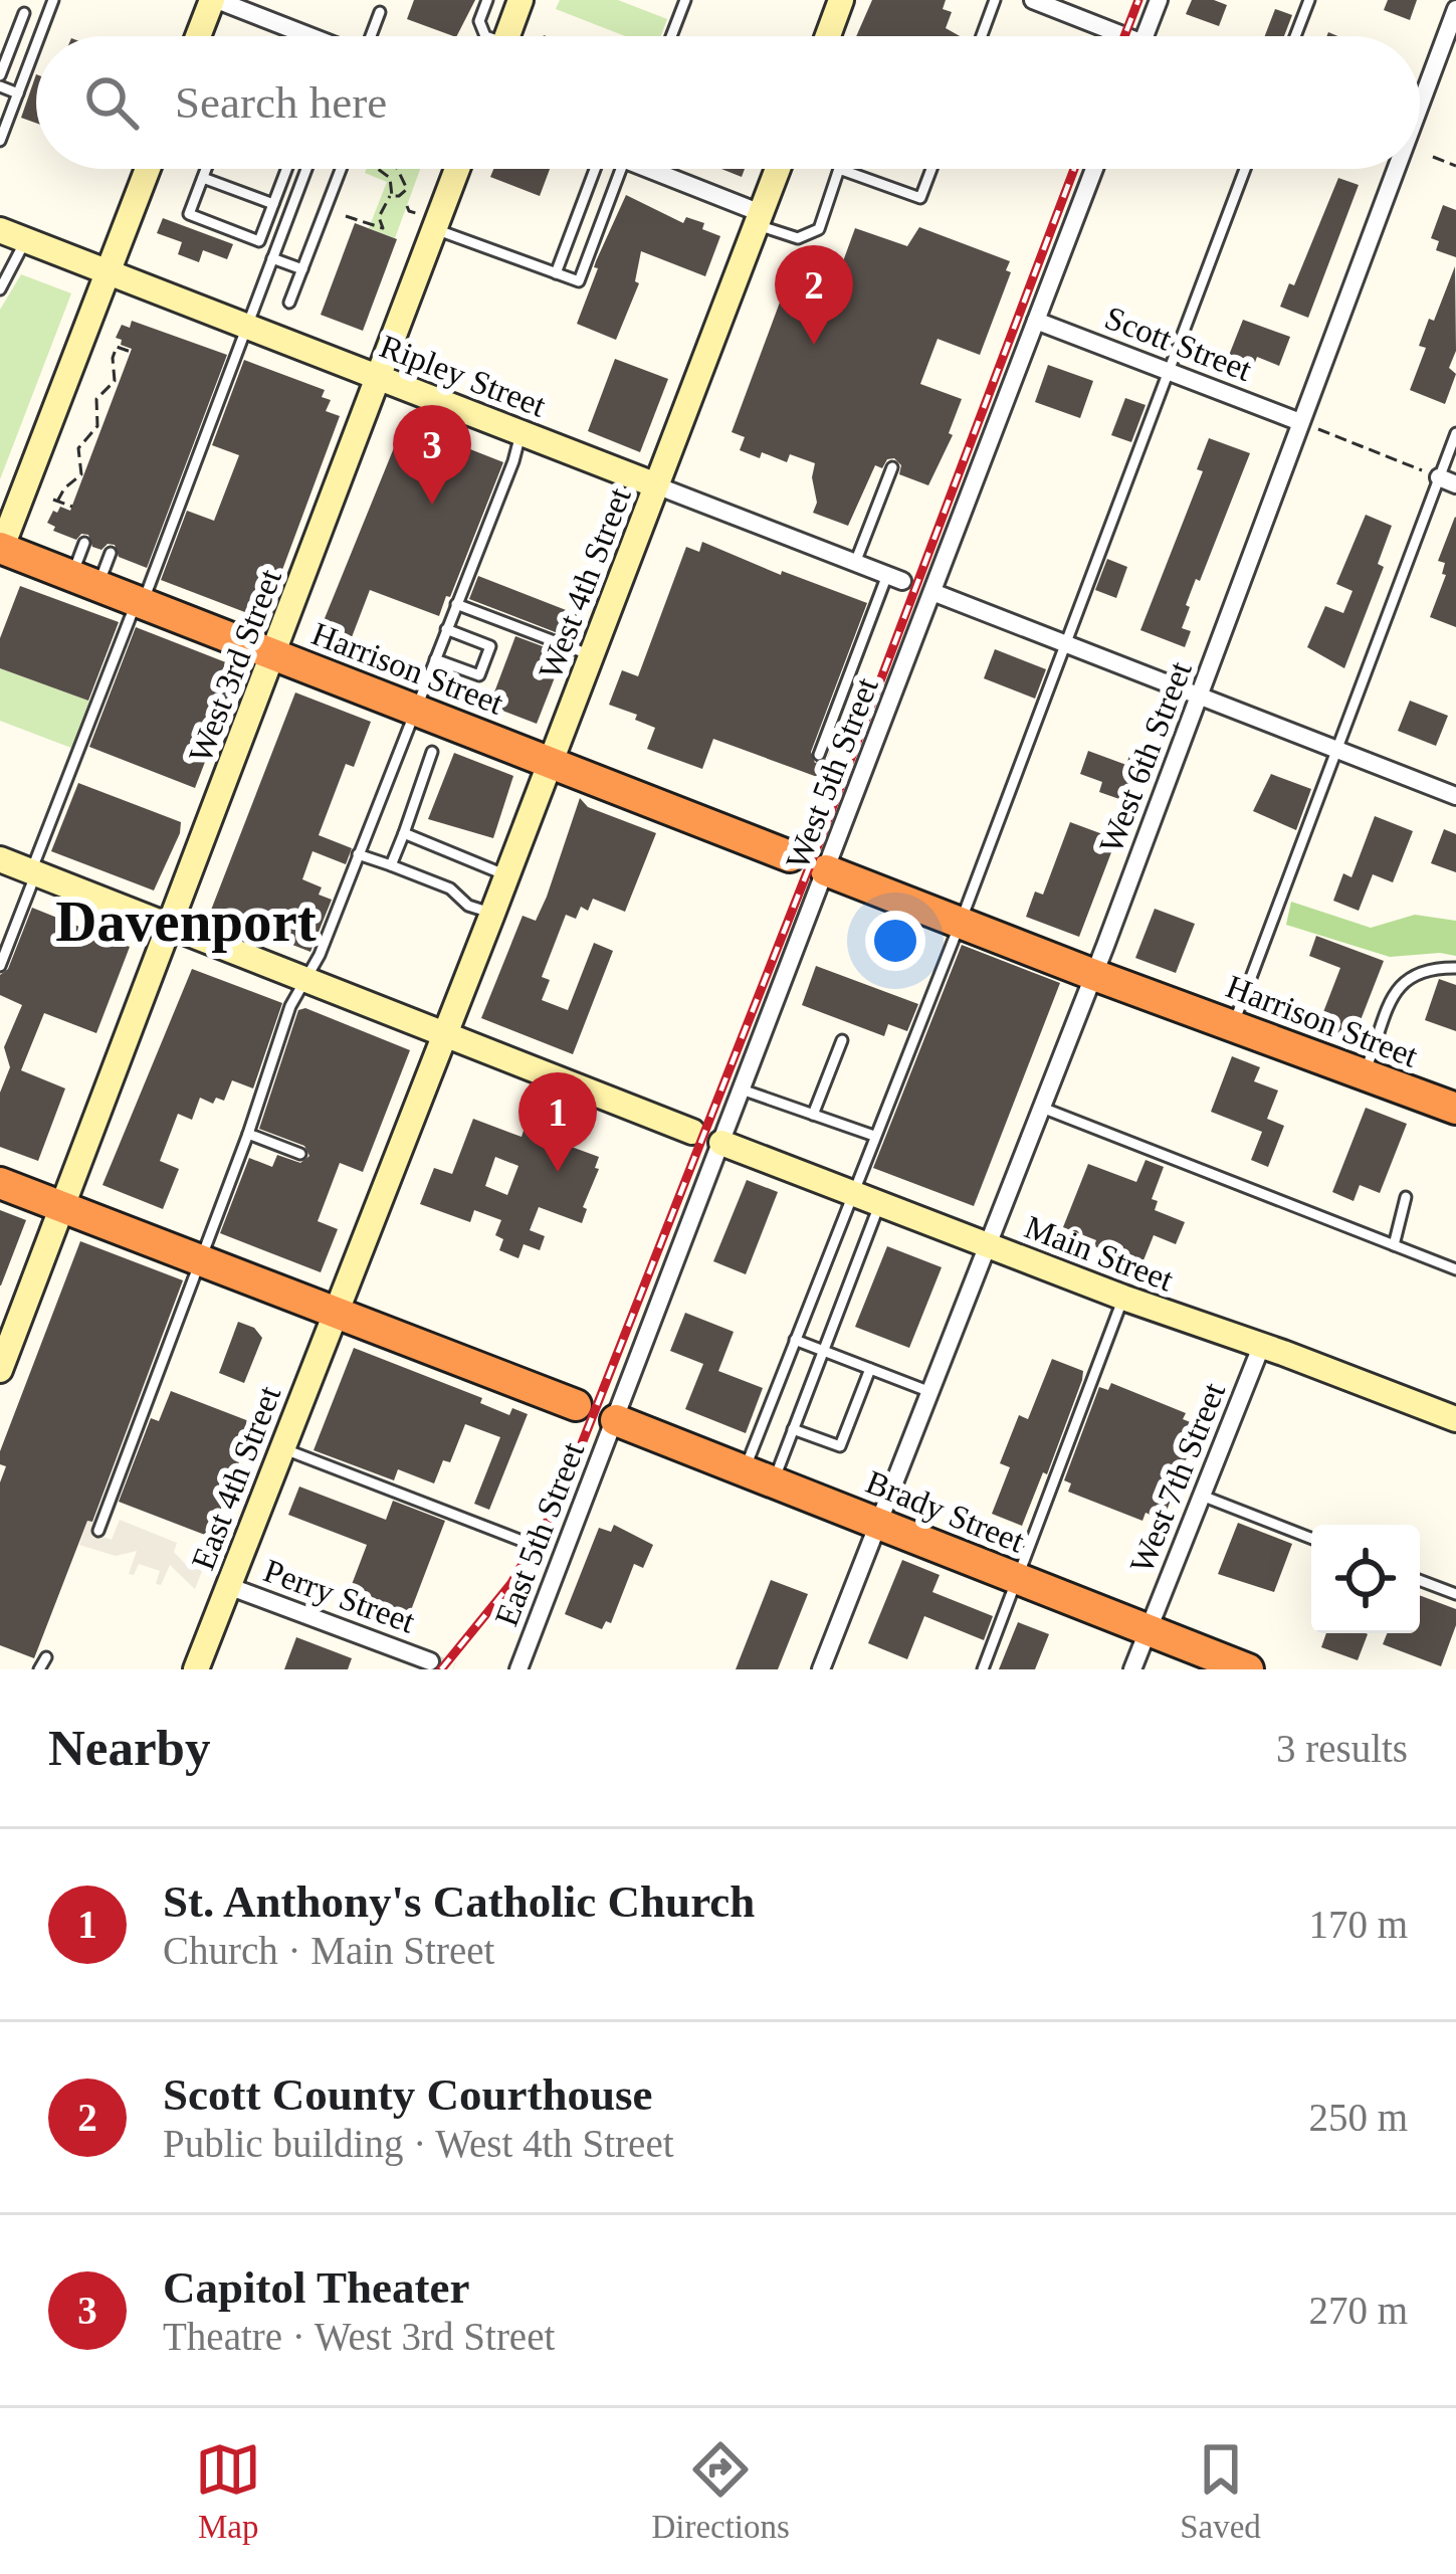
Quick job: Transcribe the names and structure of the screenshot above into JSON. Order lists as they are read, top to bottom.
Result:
{
  "streets": {
    "highway": ["Harrison Street", "Brady Street"],
    "street": [
      "Scott Street",
      "Ripley Street",
      "West 4th Street",
      "West 3rd Street",
      "West 6th Street",
      "West 5th Street",
      "Main Street",
      "East 4th Street",
      "West 7th Street",
      "East 5th Street",
      "Perry Street"
    ]
  },
  "crossings": [
    ["Scott Street", "West 6th Street"],
    ["Scott Street", "West 5th Street"],
    ["Ripley Street", "West 4th Street"],
    ["Ripley Street", "West 3rd Street"],
    ["West 4th Street", "Harrison Street"],
    ["West 4th Street", "East 4th Street"],
    ["West 3rd Street", "Harrison Street"],
    ["Harrison Street", "West 6th Street"],
    ["Harrison Street", "West 5th Street"],
    ["West 6th Street", "Main Street"],
    ["West 6th Street", "Brady Street"],
    ["West 5th Street", "Main Street"],
    ["West 5th Street", "Brady Street"],
    ["West 5th Street", "East 5th Street"],
    ["Main Street", "West 7th Street"],
    ["East 4th Street", "Perry Street"],
    ["West 7th Street", "Brady Street"],
    ["Brady Street", "East 5th Street"]
  ],
  "districts": ["Davenport"],
  "page": {
    "search": "Search here",
    "pins": ["2", "3", "1"],
    "heading": ["Nearby", "3 results"],
    "list": [
      {
        "mark": "1",
        "name": "St. Anthony's Catholic Church",
        "note": "Church · Main Street",
        "value": "170 m"
      },
      {
        "mark": "2",
        "name": "Scott County Courthouse",
        "note": "Public building · West 4th Street",
        "value": "250 m"
      },
      {
        "mark": "3",
        "name": "Capitol Theater",
        "note": "Theatre · West 3rd Street",
        "value": "270 m"
      }
    ],
    "nav": ["Map", "Directions", "Saved"]
  }
}
